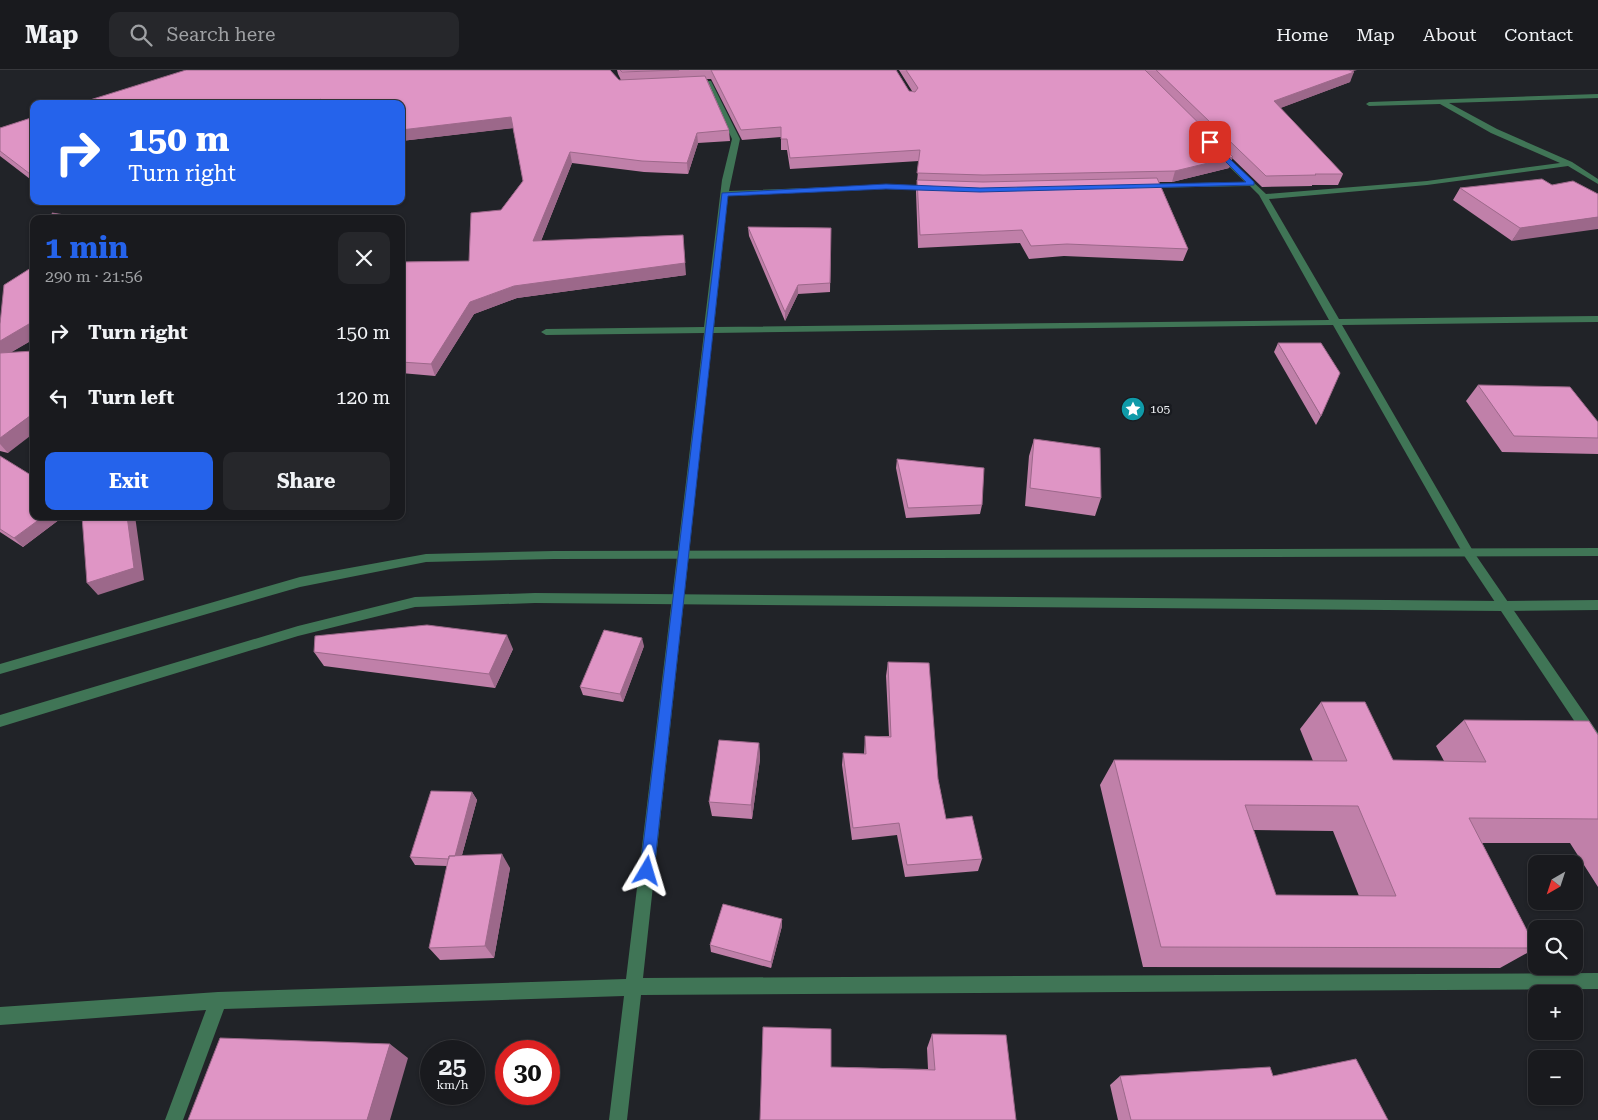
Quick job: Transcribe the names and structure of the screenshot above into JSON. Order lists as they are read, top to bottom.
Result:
{
  "places": {
    "place": ["105"]
  },
  "north": "bottom left",
  "page": {
    "header": "Map",
    "search": "Search here",
    "nav": [
      "Home",
      "Map",
      "About",
      "Contact"
    ],
    "turn": ["150 m", "Turn right"],
    "heading": ["1 min", "290 m · 21:56"],
    "list": [
      {
        "name": "Turn right",
        "value": "150 m"
      },
      {
        "name": "Turn left",
        "value": "120 m"
      }
    ],
    "buttons": ["Exit", "Share"],
    "map_buttons": ["+", "−"],
    "speed": "25 km/h",
    "limit": "30"
  }
}
